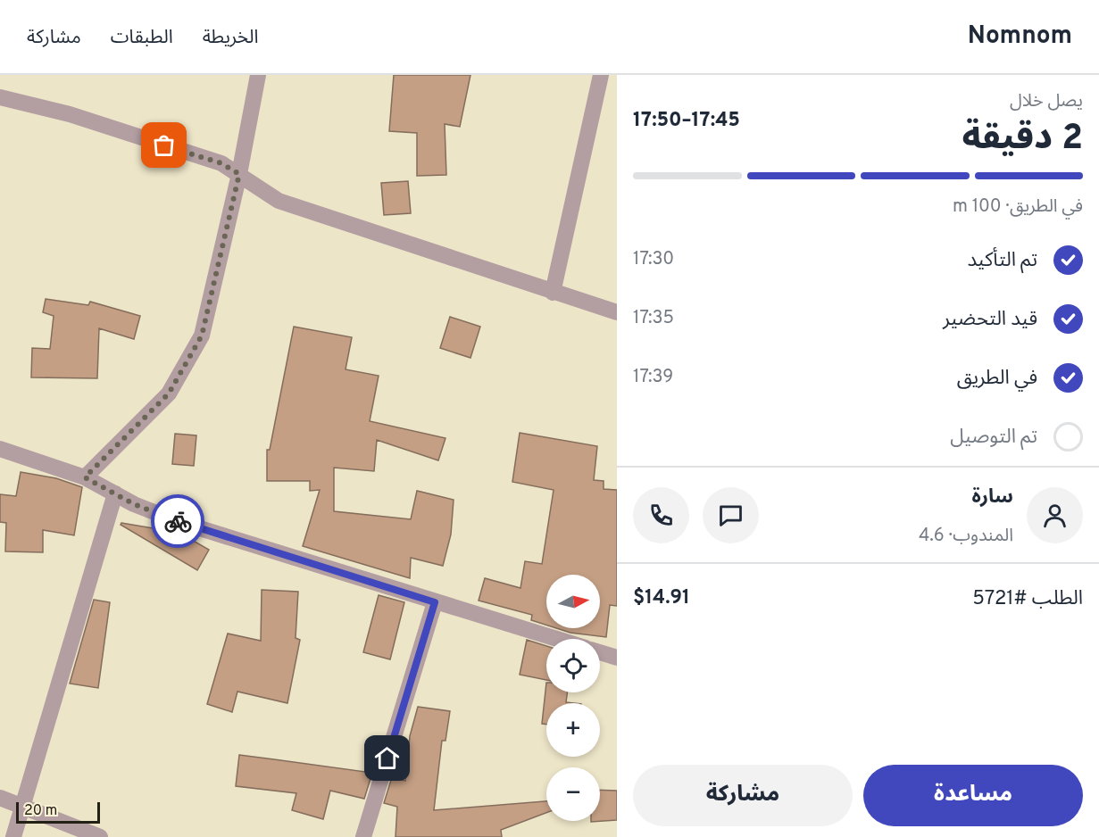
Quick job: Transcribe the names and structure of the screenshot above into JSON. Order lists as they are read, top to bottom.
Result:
{
  "scale_bar": "20 m",
  "north": "right",
  "page": {
    "header": "Nomnom",
    "nav": ["الخريطة", "الطبقات", "مشاركة"],
    "heading": ["2 دقيقة", "يصل خلال", "17:45–17:50"],
    "panel": [
      "سارة",
      "المندوب · 4.6",
      "الطلب #5721",
      "$14.91"
    ],
    "bar": "في الطريق · 100 m",
    "list": [
      ["تم التأكيد", "17:30"],
      ["قيد التحضير", "17:35"],
      ["في الطريق", "17:39"],
      "تم التوصيل"
    ],
    "map_buttons": ["+", "−"],
    "buttons": ["مساعدة", "مشاركة"],
    "scale": "20 m"
  }
}
